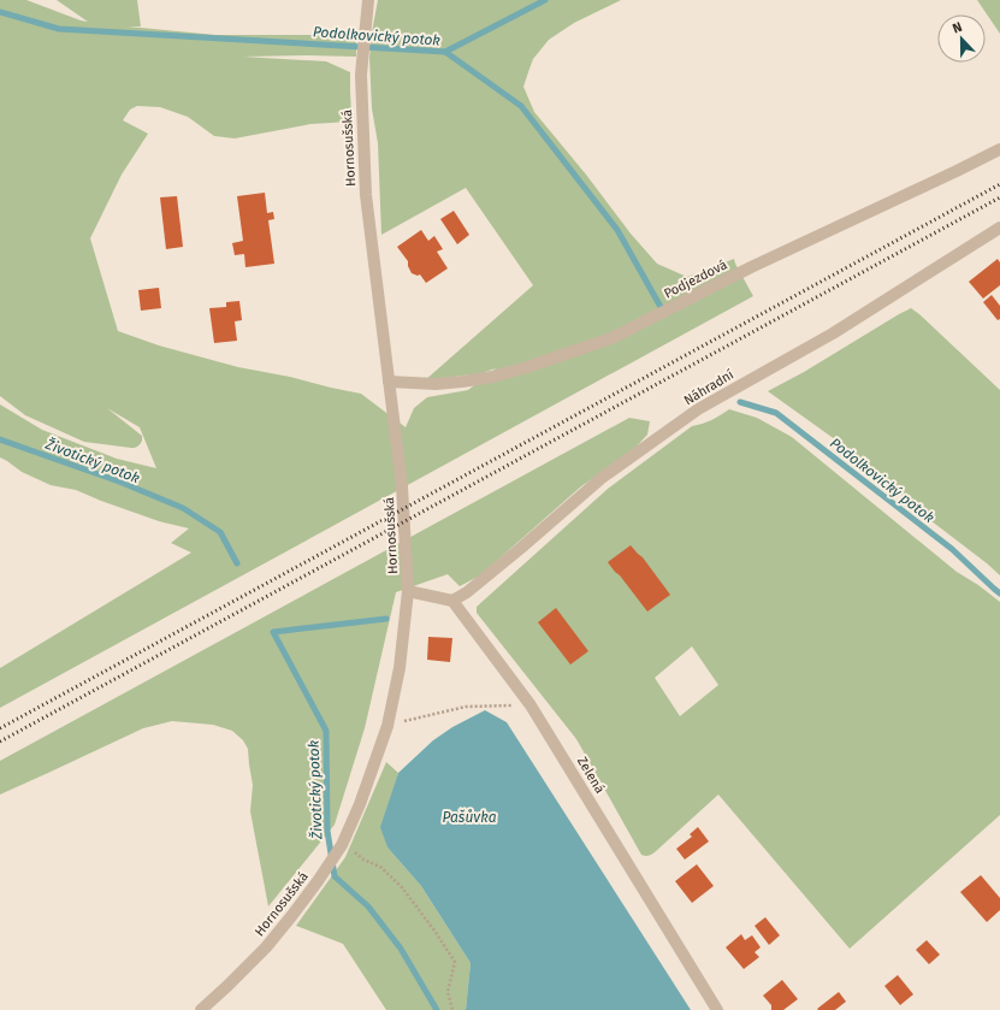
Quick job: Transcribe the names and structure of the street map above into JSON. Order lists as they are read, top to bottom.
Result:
{
  "streets": {
    "street": [
      "Hornosušská",
      "Podjezdová",
      "Náhradní",
      "Zelená"
    ]
  },
  "crossings": [
    ["Hornosušská", "Podjezdová"],
    ["Náhradní", "Zelená"]
  ],
  "water": ["Podolkovický potok", "Životický potok", "Pašůvka"],
  "north": "top"
}
